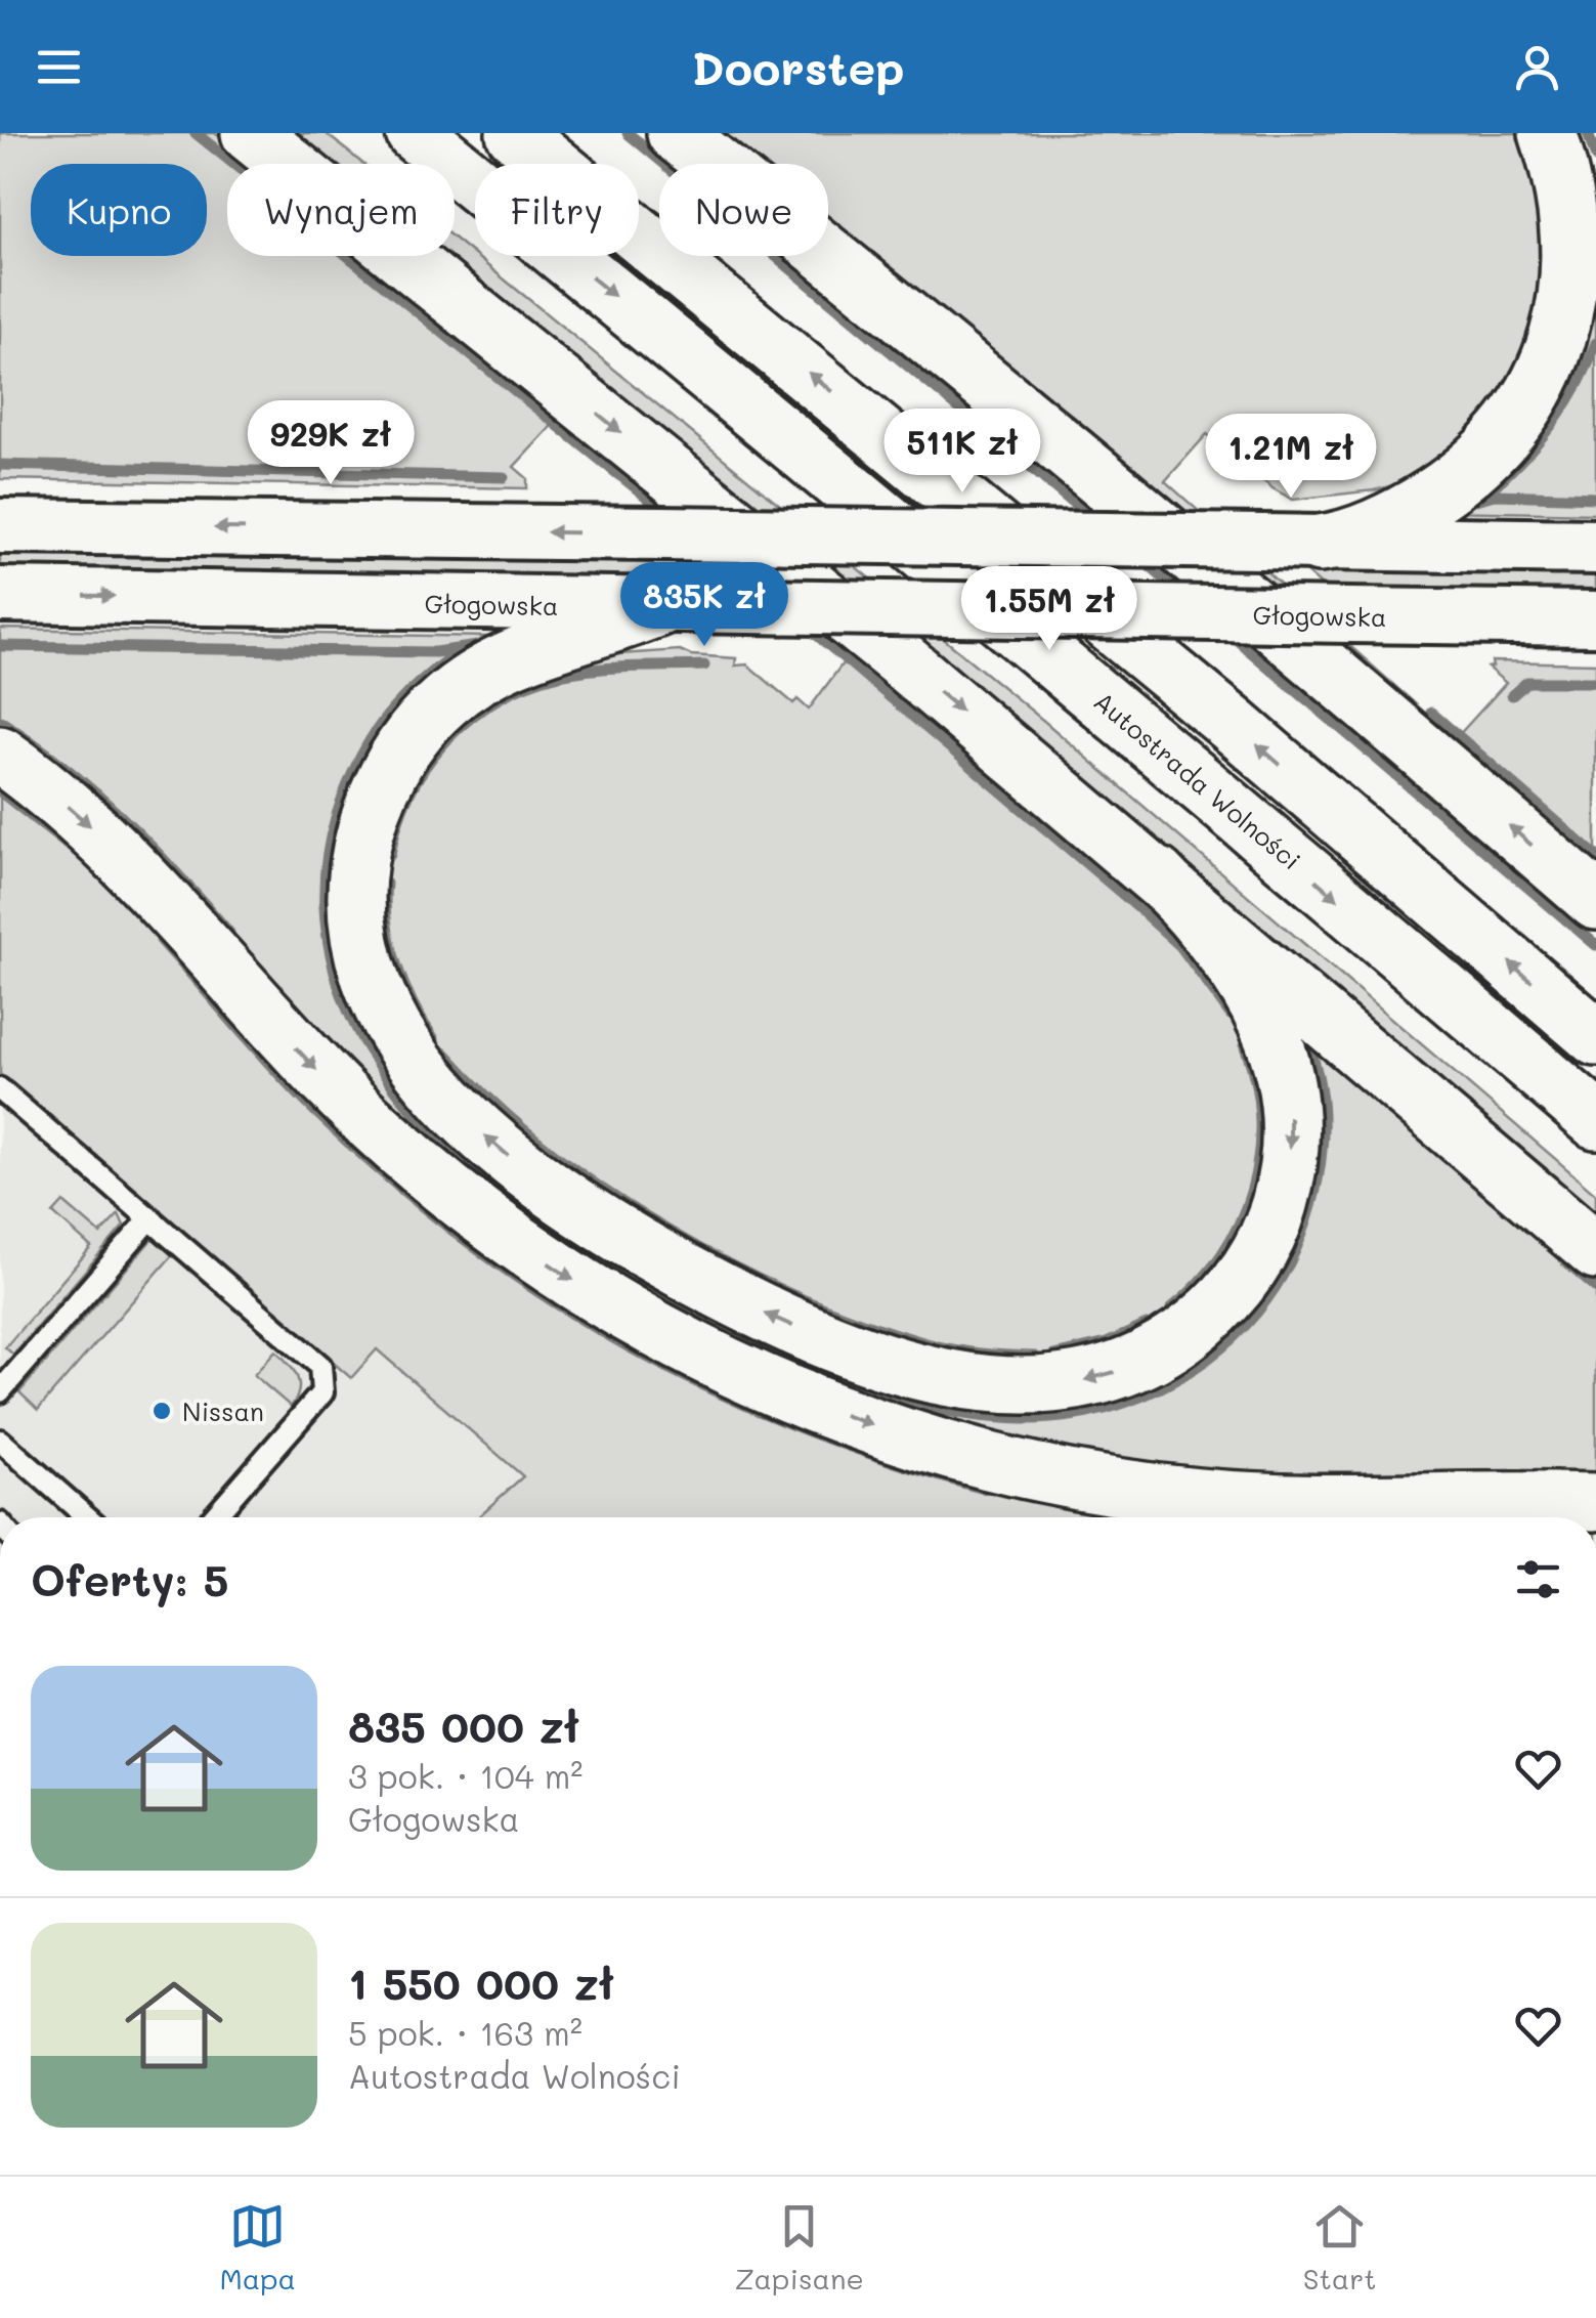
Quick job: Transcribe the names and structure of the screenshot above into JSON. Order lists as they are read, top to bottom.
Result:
{
  "streets": {
    "highway": ["Autostrada Wolności"],
    "main road": ["Głogowska"]
  },
  "places": ["Nissan"],
  "page": {
    "header": "Doorstep",
    "chip": [
      "Kupno",
      "Wynajem",
      "Filtry",
      "Nowe"
    ],
    "price": [
      "929K zł",
      "511K zł",
      "1.21M zł",
      "835K zł",
      "1.55M zł"
    ],
    "heading": "Oferty: 5",
    "list": [
      {
        "name": "835 000 zł",
        "note": "3 pok. · 104 m² · Głogowska"
      },
      {
        "name": "1 550 000 zł",
        "note": "5 pok. · 163 m² · Autostrada Wolności"
      }
    ],
    "tabs": ["Mapa", "Zapisane", "Start"]
  }
}
